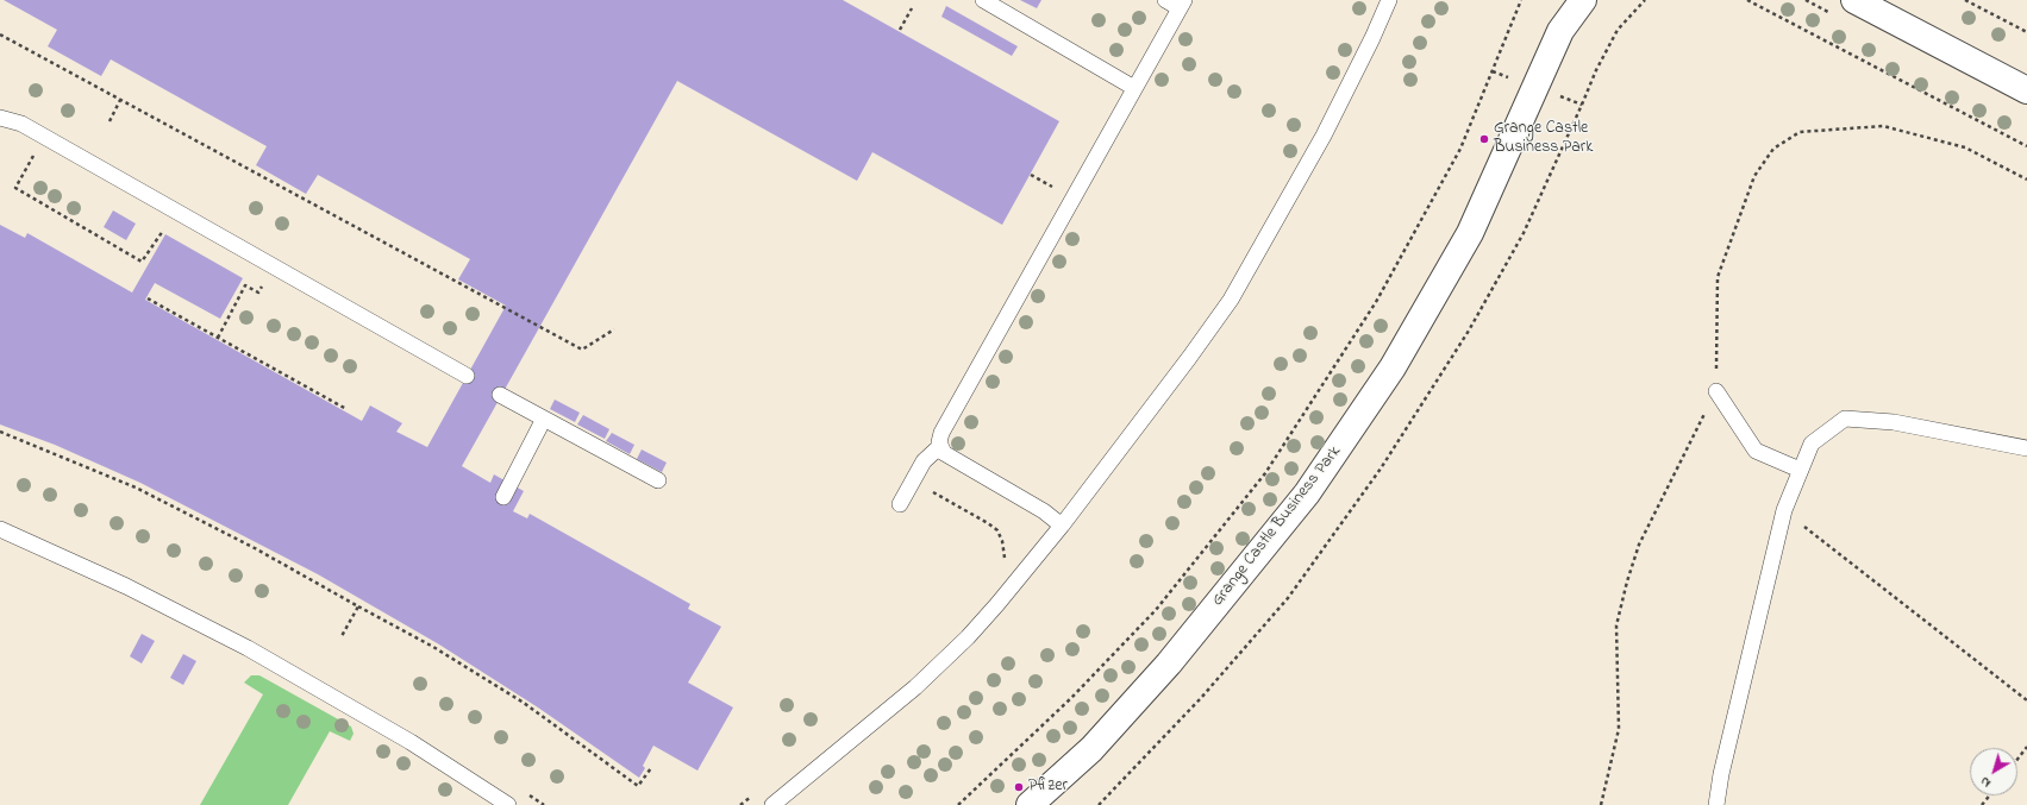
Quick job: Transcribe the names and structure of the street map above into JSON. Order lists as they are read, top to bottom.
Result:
{
  "streets": {
    "street": ["Grange Castle Business Park"]
  },
  "places": ["Grange Castle Business Park", "Pfizer"],
  "north": "bottom left"
}
